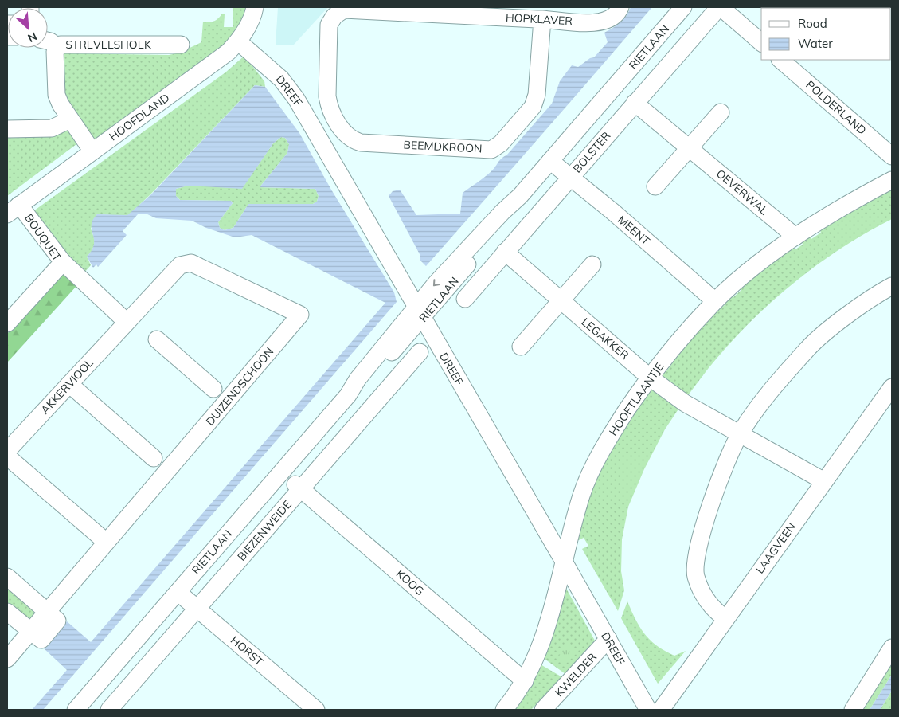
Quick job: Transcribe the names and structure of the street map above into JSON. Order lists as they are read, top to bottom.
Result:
{
  "streets": {
    "street": [
      "HOPKLAVER",
      "STREVELSHOEK",
      "RIETLAAN",
      "DREEF",
      "POLDERLAND",
      "HOOFDLAND",
      "BEEMDKROON",
      "BOLSTER",
      "OEVERWAL",
      "MEENT",
      "BOUQUET",
      "LEGAKKER",
      "AKKERVIOOL",
      "DUIZENDSCHOON",
      "HOOFTLAANTJE",
      "BIEZENWEIDE",
      "LAAGVEEN",
      "KOOG",
      "HORST",
      "KWELDER"
    ]
  },
  "crossings": [
    ["HOPKLAVER", "BEEMDKROON"],
    ["STREVELSHOEK", "HOOFDLAND"],
    ["RIETLAAN", "DREEF"],
    ["RIETLAAN", "MEENT"],
    ["RIETLAAN", "HORST"],
    ["DREEF", "HOOFDLAND"],
    ["DREEF", "HOOFTLAANTJE"],
    ["DREEF", "KWELDER"],
    ["HOOFDLAND", "BOUQUET"],
    ["BOLSTER", "OEVERWAL"],
    ["BOLSTER", "MEENT"],
    ["BOLSTER", "LEGAKKER"],
    ["OEVERWAL", "HOOFTLAANTJE"],
    ["MEENT", "HOOFTLAANTJE"],
    ["LEGAKKER", "HOOFTLAANTJE"],
    ["LEGAKKER", "LAAGVEEN"],
    ["AKKERVIOOL", "DUIZENDSCHOON"],
    ["HOOFTLAANTJE", "KOOG"],
    ["BIEZENWEIDE", "KOOG"],
    ["BIEZENWEIDE", "HORST"]
  ],
  "legend": ["Road", "Water"],
  "north": "bottom right"
}
